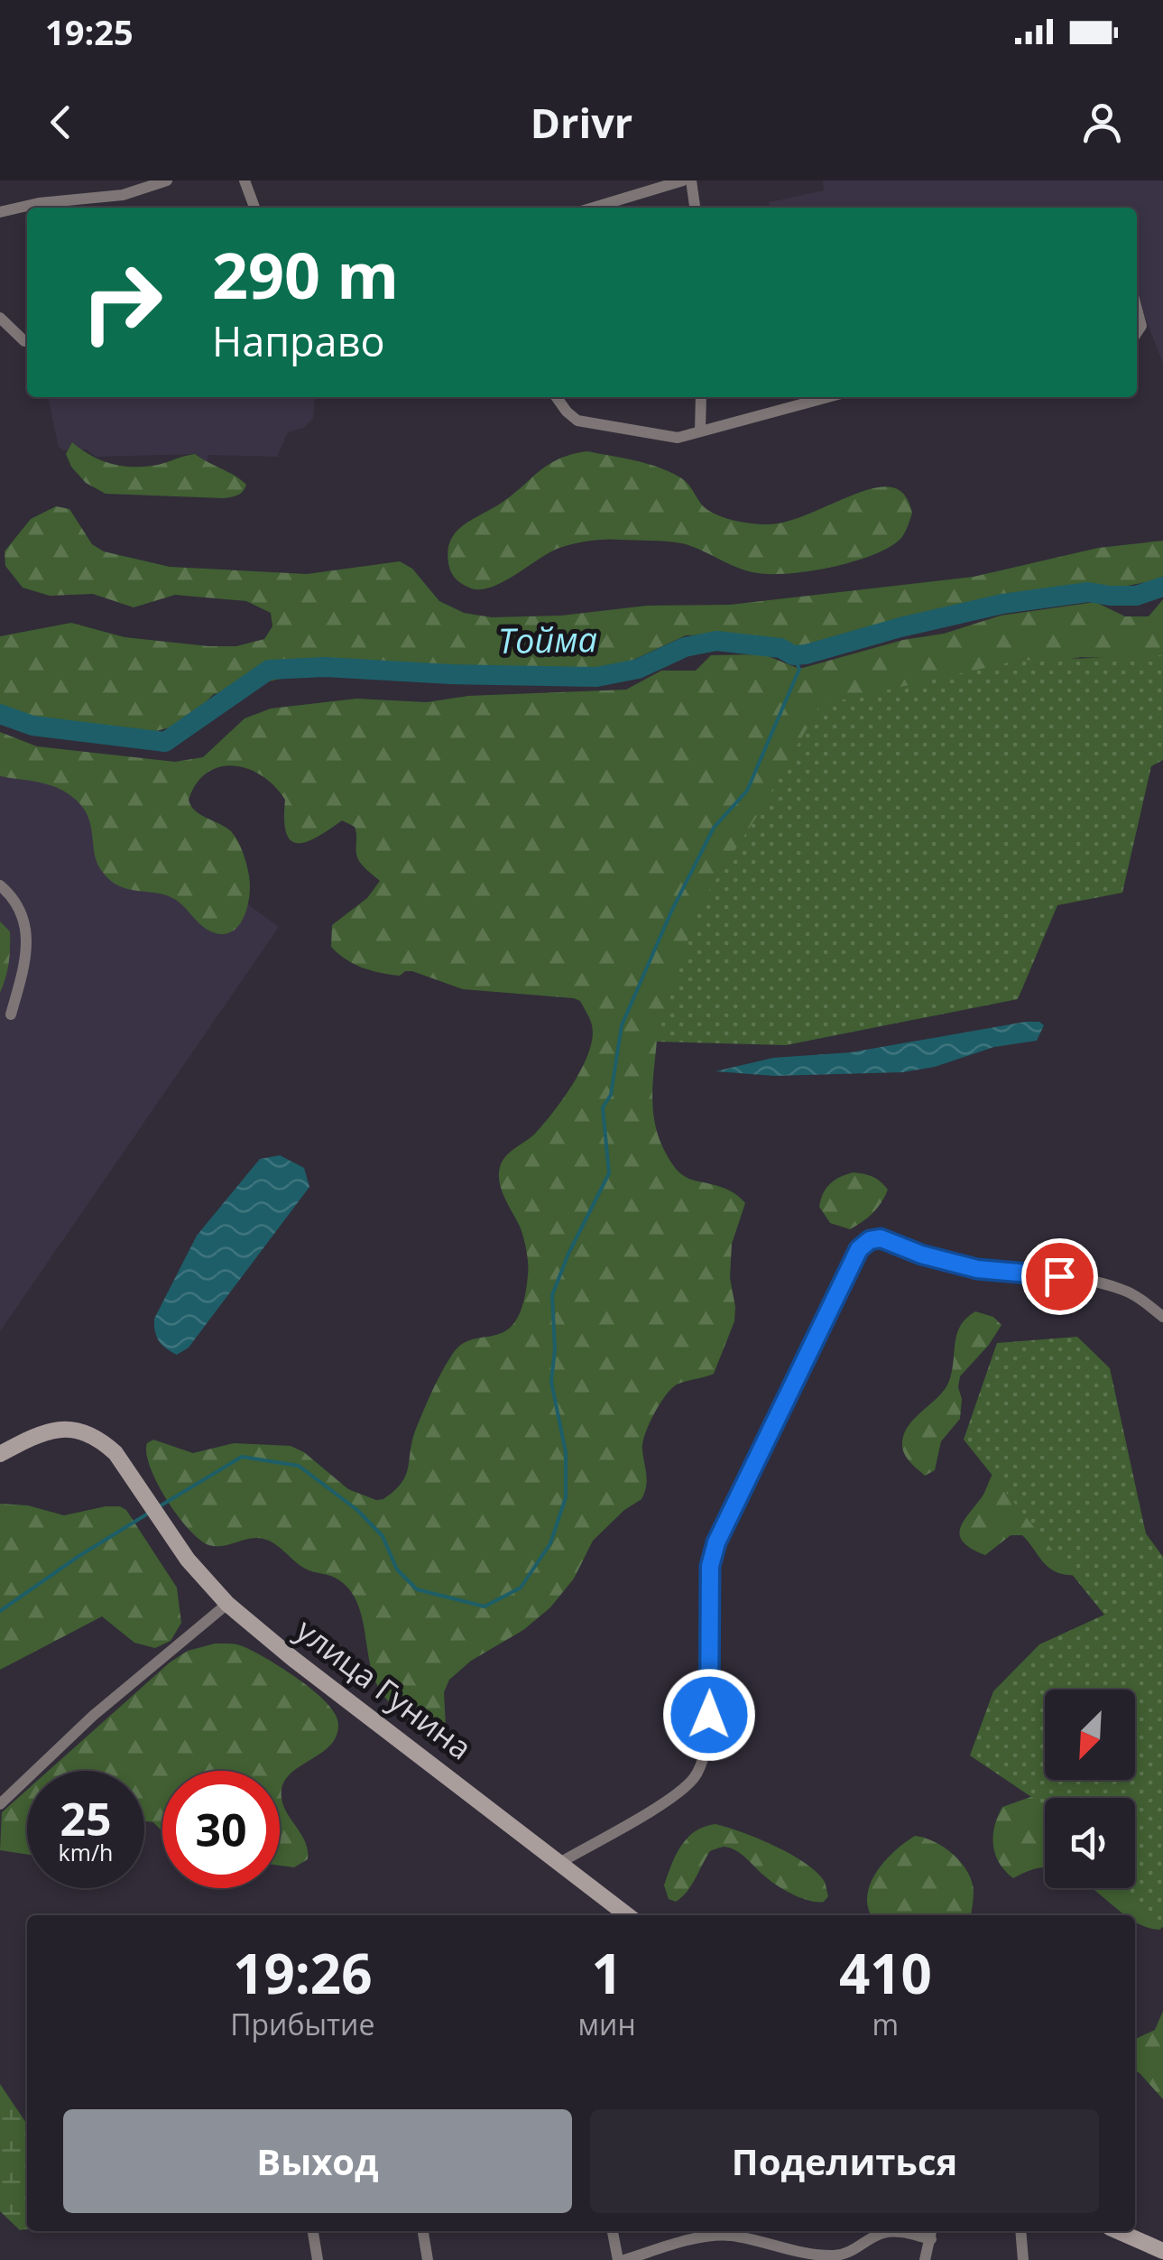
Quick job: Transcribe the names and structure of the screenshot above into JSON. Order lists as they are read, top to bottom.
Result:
{
  "streets": {
    "main road": ["улица Гунина"]
  },
  "water": ["Тойма"],
  "north": "bottom left",
  "page": {
    "status": "19:25",
    "header": "Drivr",
    "turn": ["290 m", "Направо"],
    "speed": "25 km/h",
    "limit": "30",
    "eta": [
      "19:26",
      "Прибытие",
      "1",
      "мин",
      "410",
      "m"
    ],
    "buttons": ["Выход", "Поделиться"]
  }
}
